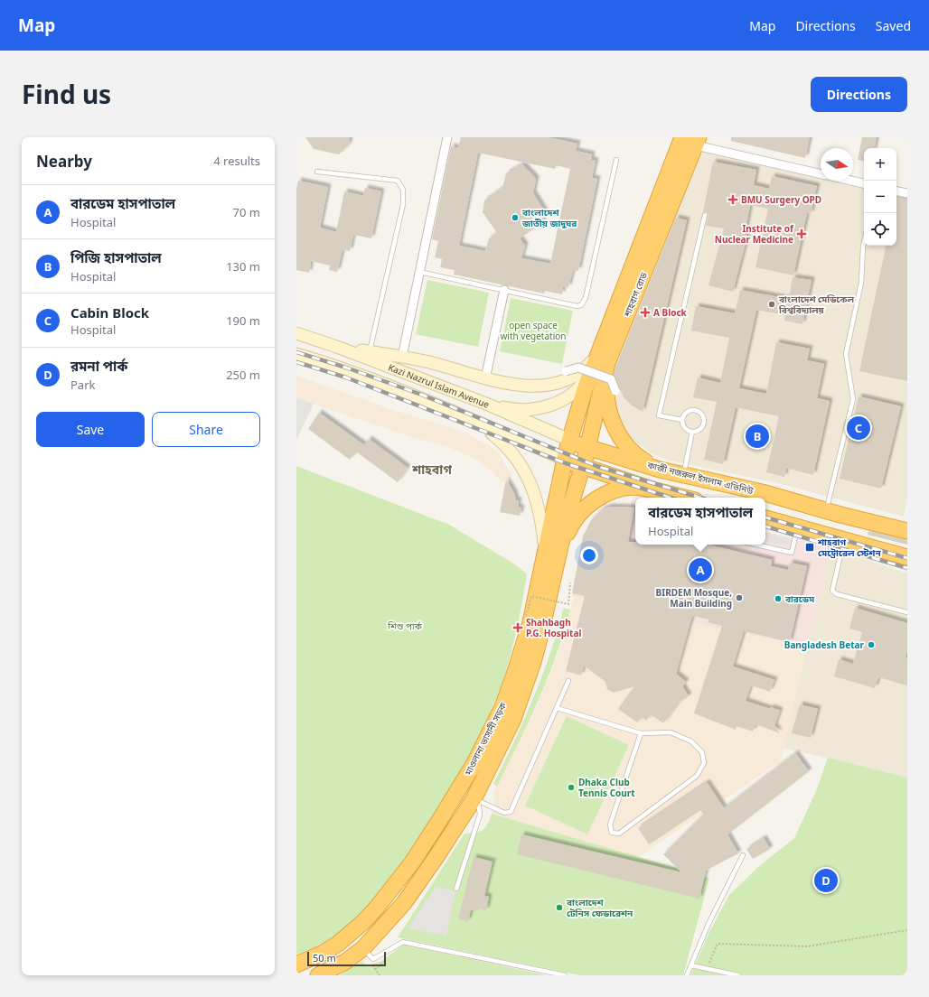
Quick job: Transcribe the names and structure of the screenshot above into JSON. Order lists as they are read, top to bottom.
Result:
{
  "streets": {
    "highway": ["শাহবাগ রোড", "কাজী নজরুল ইসলাম এভিনিউ", "মাওলানা ভাসানী সড়ক"],
    "main road": ["Kazi Nazrul Islam Avenue"]
  },
  "crossings": [
    ["শাহবাগ রোড", "Kazi Nazrul Islam Avenue"],
    ["শাহবাগ রোড", "কাজী নজরুল ইসলাম এভিনিউ"],
    ["শাহবাগ রোড", "মাওলানা ভাসানী সড়ক"],
    ["Kazi Nazrul Islam Avenue", "কাজী নজরুল ইসলাম এভিনিউ"],
    ["Kazi Nazrul Islam Avenue", "মাওলানা ভাসানী সড়ক"],
    ["কাজী নজরুল ইসলাম এভিনিউ", "মাওলানা ভাসানী সড়ক"]
  ],
  "districts": ["শাহবাগ"],
  "parks": ["open space with vegetation", "শিশু পার্ক"],
  "places": {
    "health": [
      "BMU Surgery OPD",
      "Institute of Nuclear Medicine",
      "A Block",
      "Shahbagh P.G. Hospital"
    ],
    "other": [
      "বাংলাদেশ জাতীয় জাদুঘর",
      "বাংলাদেশ মেডিকেল বিশ্ববিদ্যালয়",
      "BIRDEM Mosque, Main Building",
      "বারডেম",
      "Bangladesh Betar",
      "Dhaka Club Tennis Court",
      "বাংলাদেশ টেনিস ফেডারেশন"
    ],
    "transit": ["শাহবাগ মেট্রোরেল স্টেশন"]
  },
  "scale_bar": "50 m",
  "north": "right",
  "page": {
    "header": "Map",
    "nav": ["Map", "Directions", "Saved"],
    "title": "Find us",
    "buttons": [
      "Directions",
      ["Save", "Share"]
    ],
    "heading": ["Nearby", "4 results"],
    "map_buttons": ["+", "−"],
    "list": [
      {
        "mark": "A",
        "name": "বারডেম হাসপাতাল",
        "note": "Hospital",
        "value": "70 m"
      },
      {
        "mark": "B",
        "name": "পিজি হাসপাতাল",
        "note": "Hospital",
        "value": "130 m"
      },
      {
        "mark": "C",
        "name": "Cabin Block",
        "note": "Hospital",
        "value": "190 m"
      },
      {
        "mark": "D",
        "name": "রমনা পার্ক",
        "note": "Park",
        "value": "250 m"
      }
    ],
    "pins": [
      "C",
      "B",
      "A",
      "D"
    ],
    "popup": ["বারডেম হাসপাতাল", "Hospital"],
    "scale": "50 m"
  }
}
